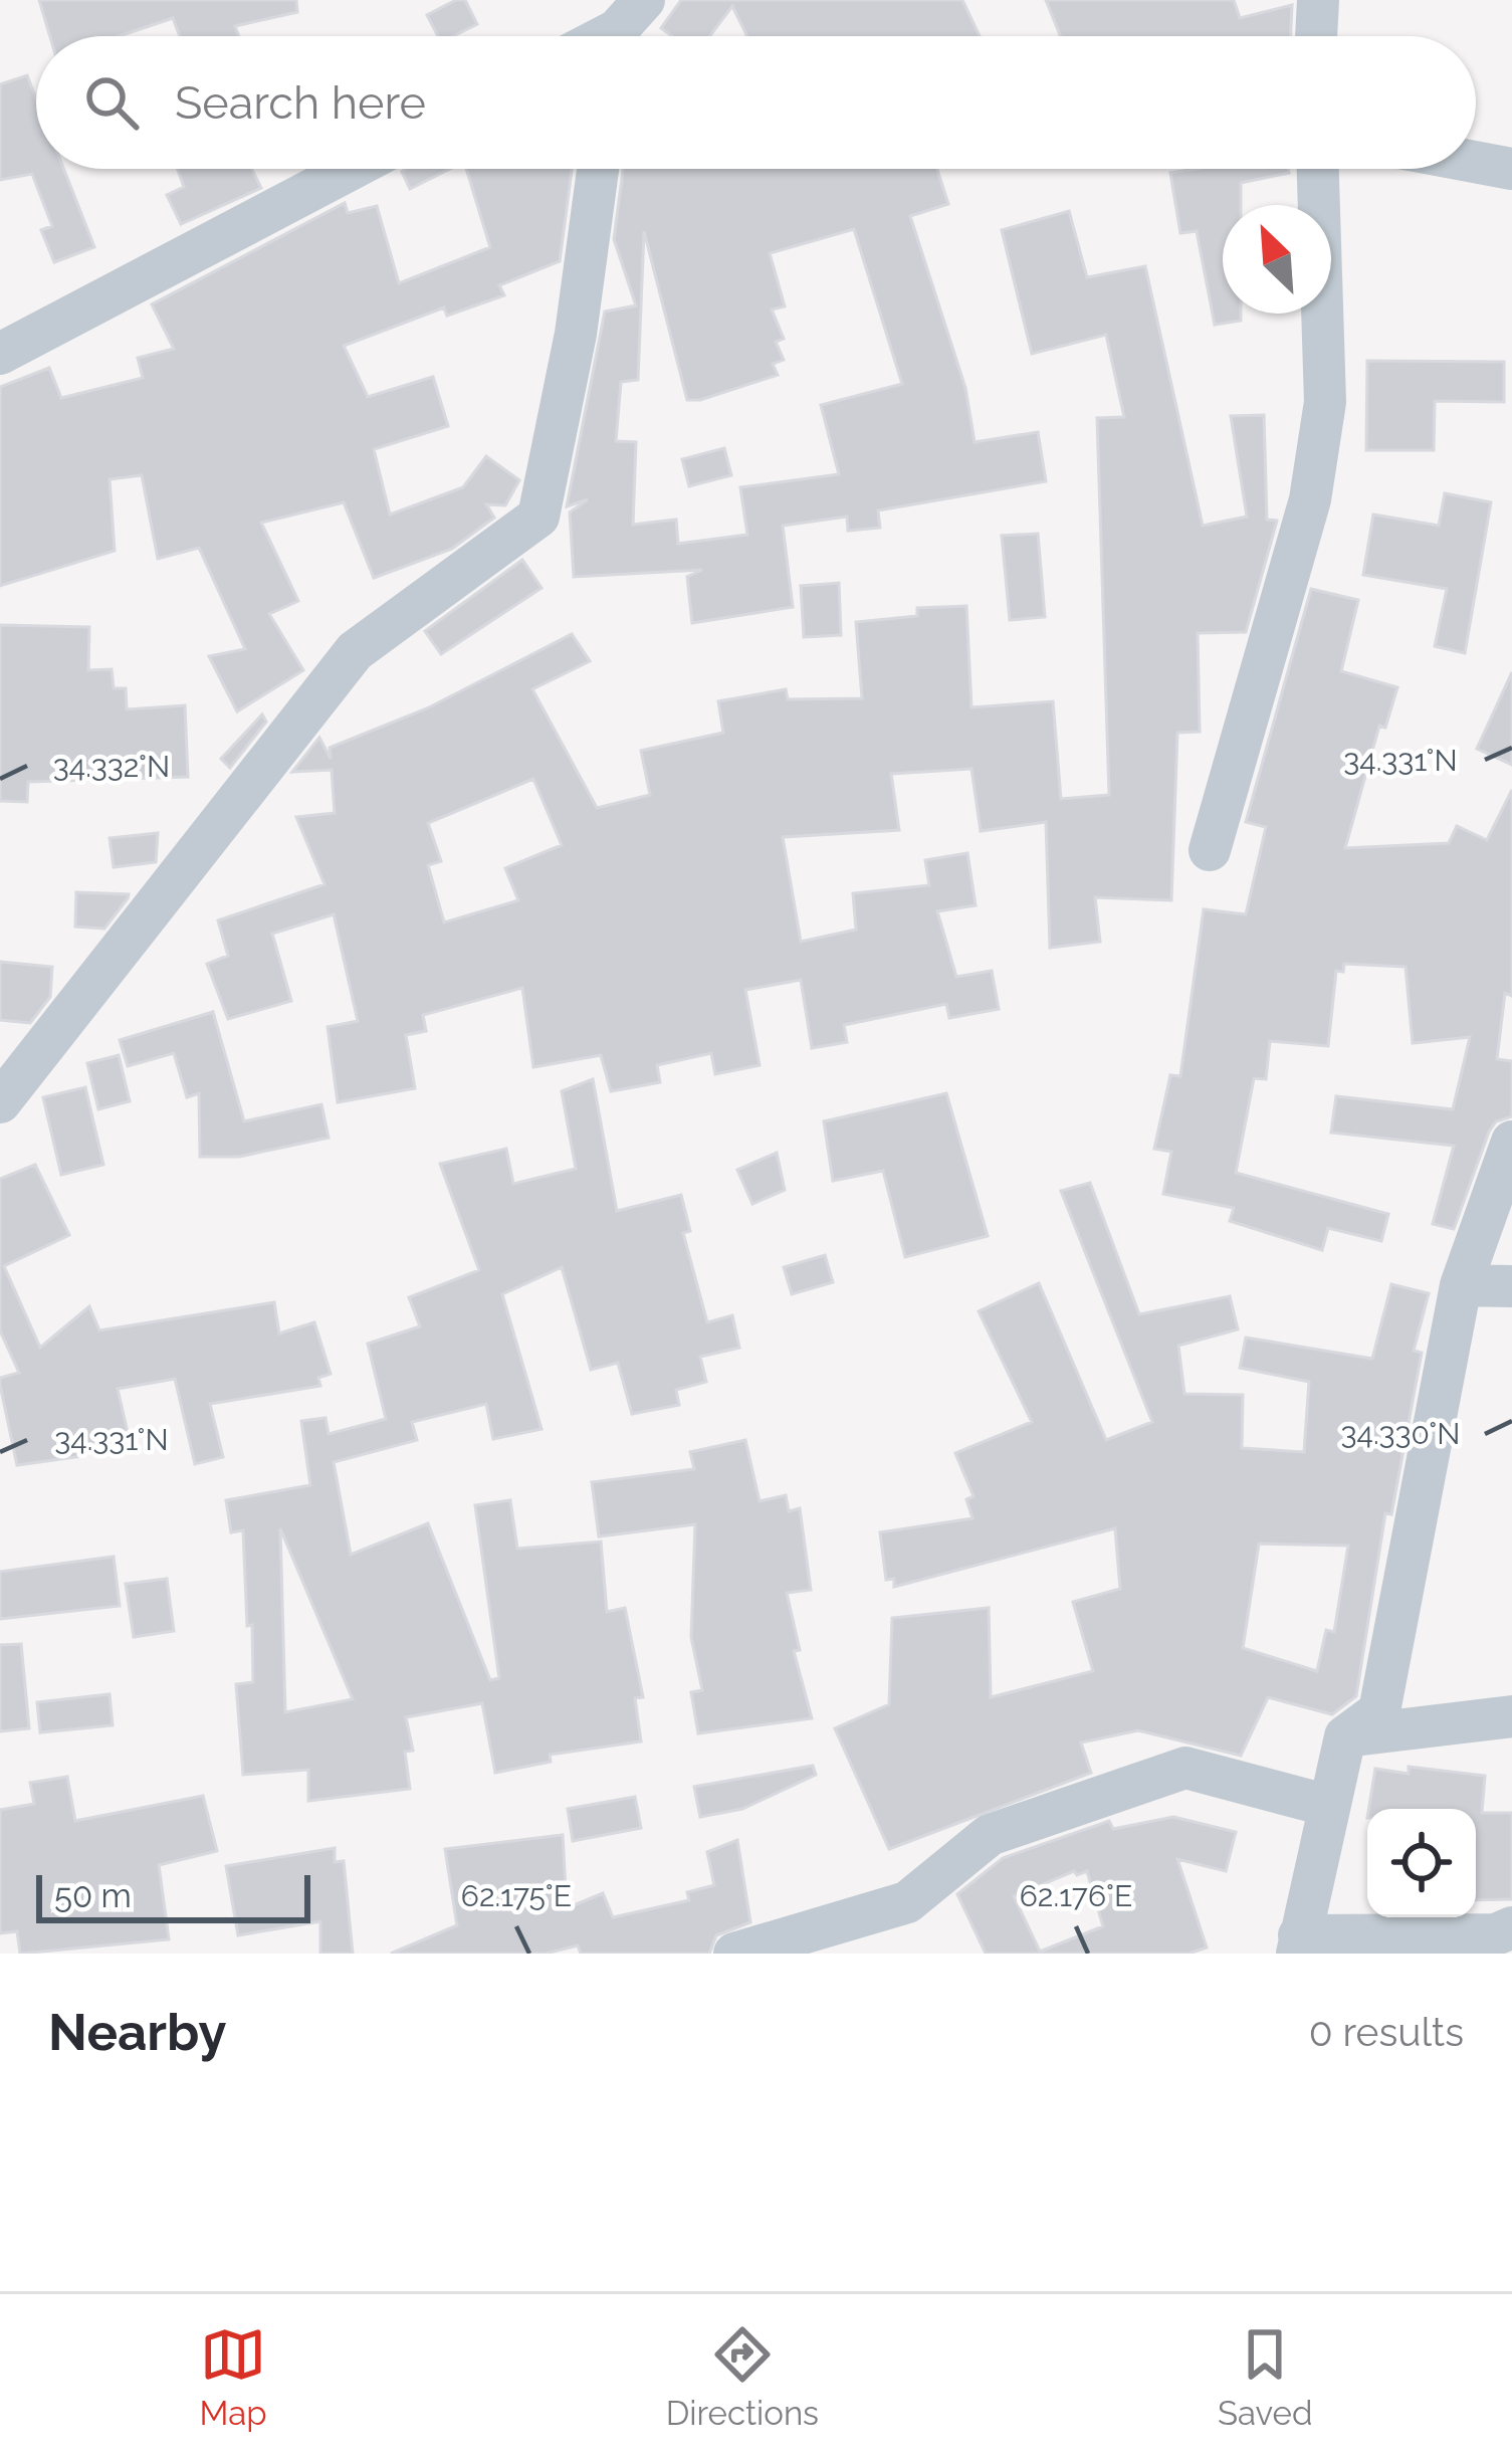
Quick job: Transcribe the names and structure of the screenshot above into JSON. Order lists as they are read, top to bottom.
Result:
{
  "scale_bar": "50 m",
  "north": "top left",
  "page": {
    "search": "Search here",
    "scale": "50 m",
    "heading": ["Nearby", "0 results"],
    "nav": ["Map", "Directions", "Saved"]
  },
  "coordinates": [
    "34.331°N",
    "34.332°N",
    "34.330°N",
    "62.175°E",
    "62.176°E"
  ]
}
